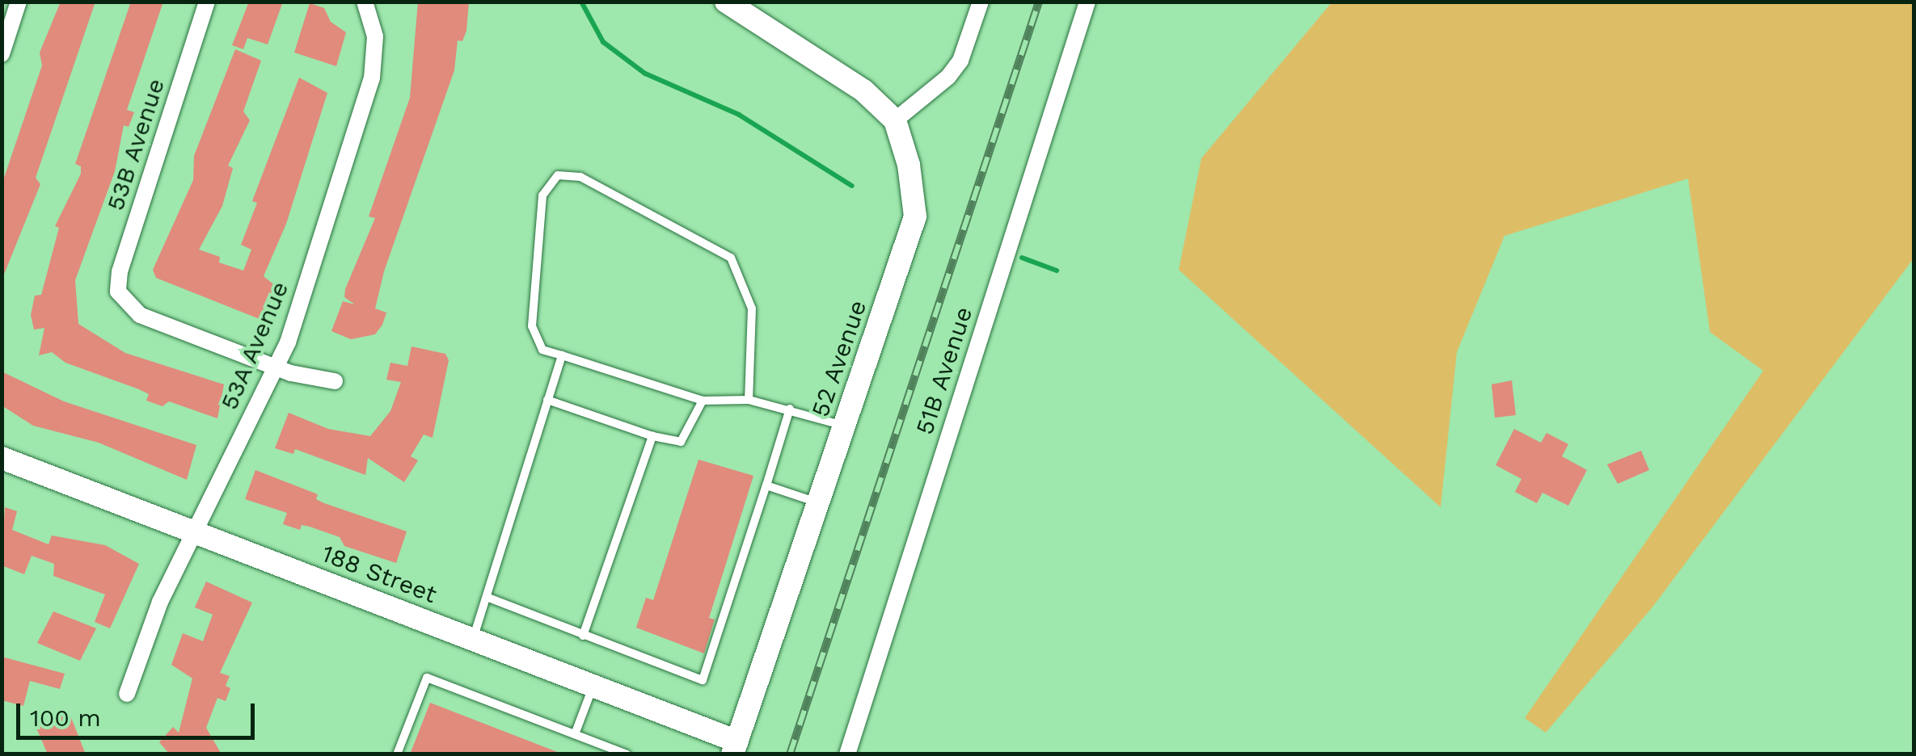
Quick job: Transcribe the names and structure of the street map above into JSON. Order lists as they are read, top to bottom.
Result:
{
  "streets": {
    "street": [
      "53B Avenue",
      "53A Avenue",
      "52 Avenue",
      "51B Avenue",
      "188 Street"
    ]
  },
  "crossings": [
    ["53B Avenue", "53A Avenue"],
    ["53A Avenue", "188 Street"],
    ["52 Avenue", "188 Street"]
  ],
  "scale_bar": "100 m"
}
